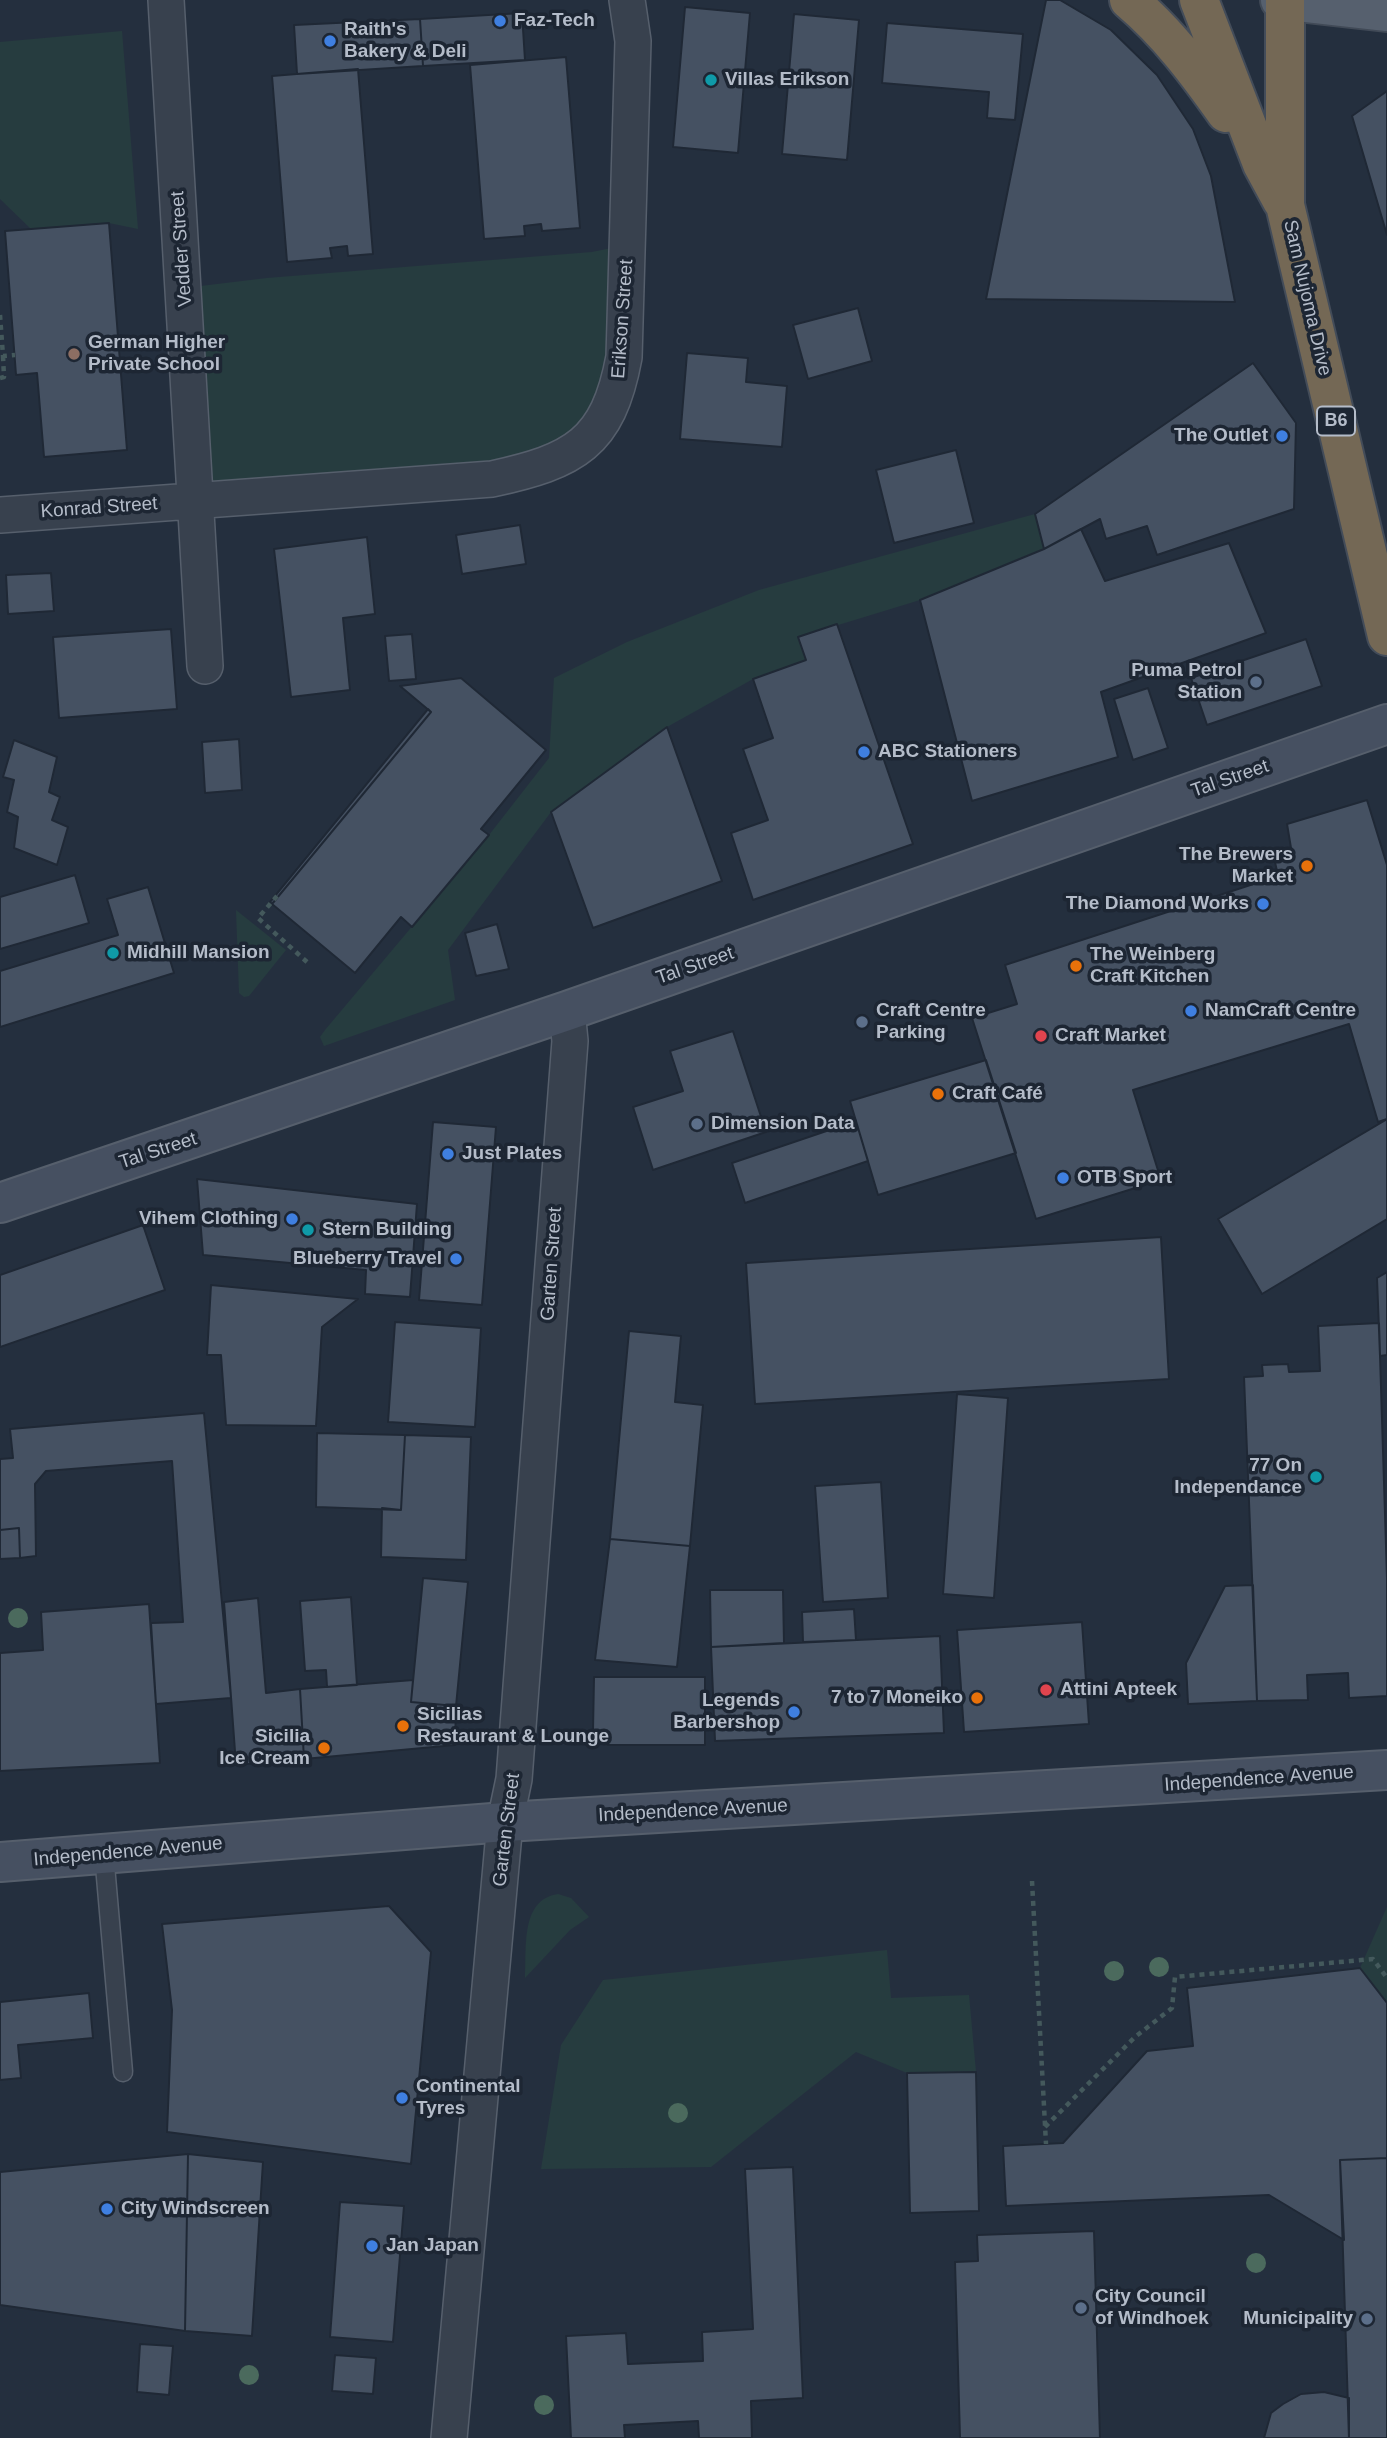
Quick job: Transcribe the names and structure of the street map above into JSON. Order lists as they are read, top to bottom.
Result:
{
  "streets": {
    "highway": ["Sam Nujoma Drive", "B6"],
    "street": [
      "Vedder Street",
      "Erikson Street",
      "Konrad Street",
      "Tal Street",
      "Garten Street",
      "Independence Avenue"
    ]
  },
  "crossings": [
    ["Vedder Street", "Erikson Street"],
    ["Vedder Street", "Konrad Street"],
    ["Erikson Street", "Konrad Street"],
    ["Tal Street", "Garten Street"],
    ["Garten Street", "Independence Avenue"]
  ],
  "places": [
    "Faz-Tech",
    "Raith's Bakery & Deli",
    "Villas Erikson",
    "German Higher Private School",
    "The Outlet",
    "Puma Petrol Station",
    "ABC Stationers",
    "The Brewers Market",
    "The Diamond Works",
    "Midhill Mansion",
    "The Weinberg Craft Kitchen",
    "NamCraft Centre",
    "Craft Centre Parking",
    "Craft Market",
    "Craft Café",
    "Dimension Data",
    "Just Plates",
    "OTB Sport",
    "Vihem Clothing",
    "Stern Building",
    "Blueberry Travel",
    "77 On Independance",
    "Attini Apteek",
    "7 to 7 Moneiko",
    "Legends Barbershop",
    "Sicilias Restaurant & Lounge",
    "Sicilia Ice Cream",
    "Continental Tyres",
    "City Windscreen",
    "Jan Japan",
    "City Council of Windhoek",
    "Municipality"
  ]
}
